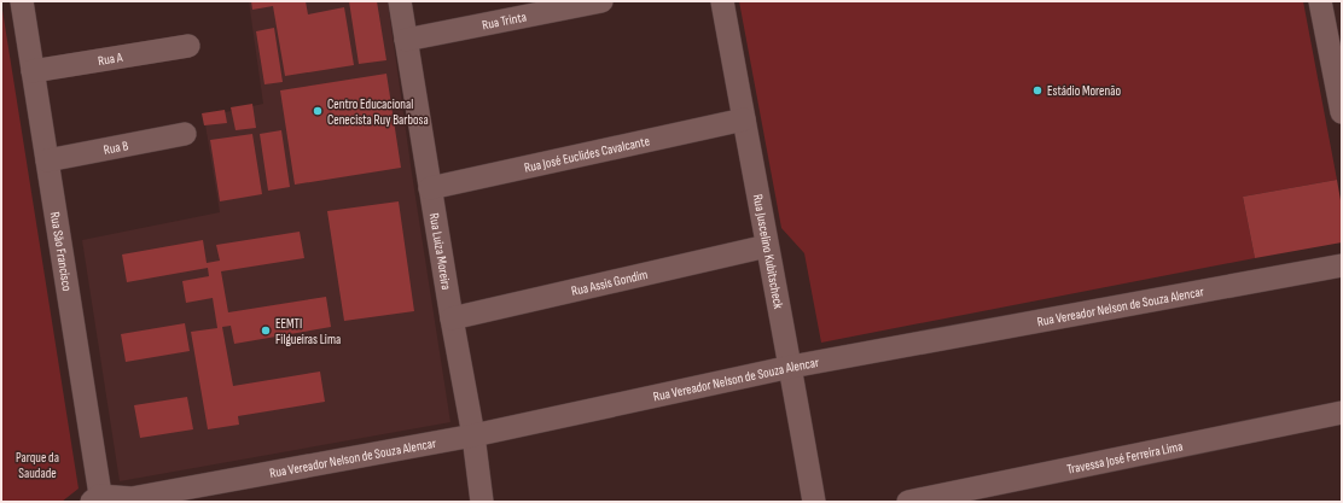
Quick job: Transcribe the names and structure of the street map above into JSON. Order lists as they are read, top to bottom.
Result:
{
  "streets": {
    "street": [
      "Rua Trinta",
      "Rua A",
      "Rua B",
      "Rua José Euclides Cavalcante",
      "Rua São Francisco",
      "Rua Juscelino Kubitscheck",
      "Rua Luiza Moreira",
      "Rua Assis Gondim",
      "Rua Vereador Nelson de Souza Alencar",
      "Travessa José Ferreira Lima"
    ]
  },
  "crossings": [
    ["Rua Trinta", "Rua Luiza Moreira"],
    ["Rua A", "Rua São Francisco"],
    ["Rua B", "Rua São Francisco"],
    ["Rua José Euclides Cavalcante", "Rua Juscelino Kubitscheck"],
    ["Rua José Euclides Cavalcante", "Rua Luiza Moreira"],
    ["Rua São Francisco", "Rua Vereador Nelson de Souza Alencar"],
    ["Rua Juscelino Kubitscheck", "Rua Assis Gondim"],
    ["Rua Juscelino Kubitscheck", "Rua Vereador Nelson de Souza Alencar"],
    ["Rua Luiza Moreira", "Rua Assis Gondim"],
    ["Rua Luiza Moreira", "Rua Vereador Nelson de Souza Alencar"]
  ],
  "parks": ["Parque da Saudade"],
  "places": ["Estádio Morenão", "Centro Educacional Cenecista Ruy Barbosa", "EEMTI Filgueiras Lima"]
}
